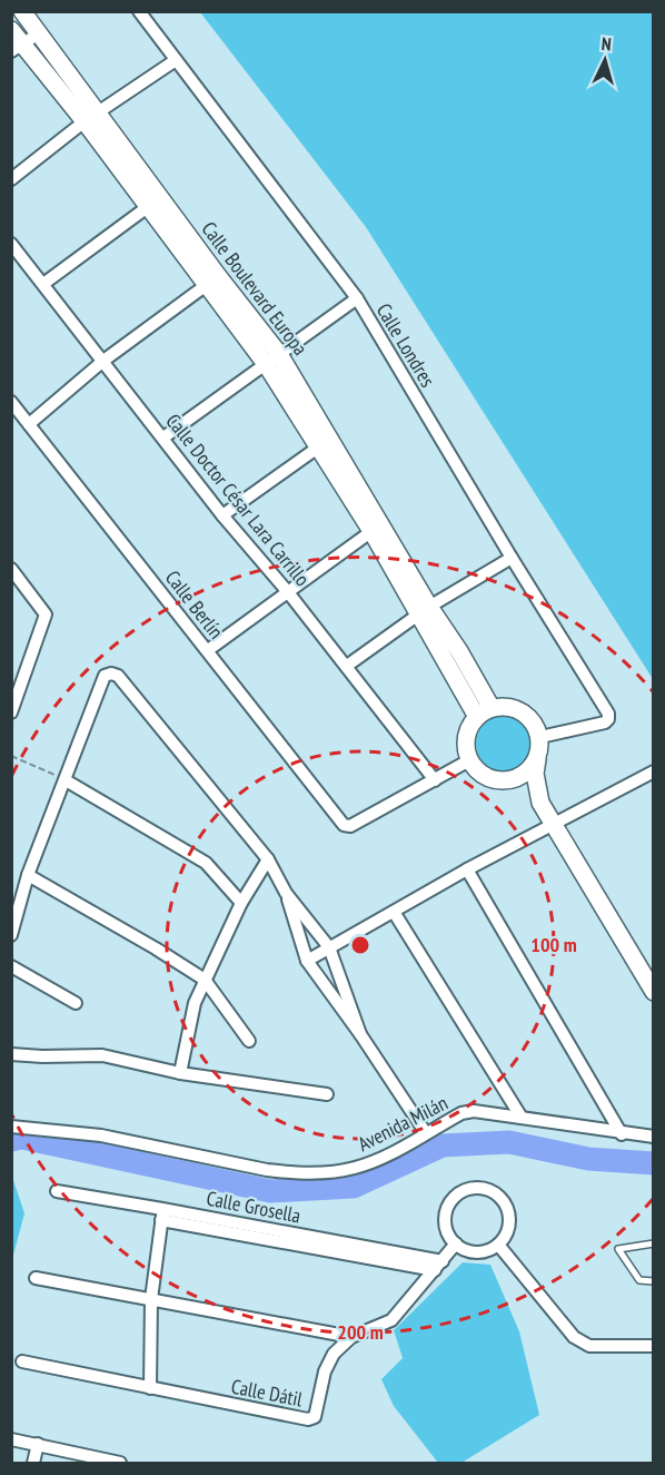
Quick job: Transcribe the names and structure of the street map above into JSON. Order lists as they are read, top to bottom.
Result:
{
  "streets": {
    "main road": ["Calle Boulevard Europa"],
    "street": [
      "Calle Londres",
      "Calle Doctor César Lara Carrillo",
      "Calle Berlín",
      "Avenida Milán",
      "Calle Grosella",
      "Calle Dátil"
    ]
  },
  "crossings": [
    ["Calle Boulevard Europa", "Calle Londres"],
    ["Calle Doctor César Lara Carrillo", "Calle Berlín"],
    ["Calle Grosella", "Calle Dátil"]
  ],
  "north": "top",
  "rings": ["100 m", "200 m"]
}
